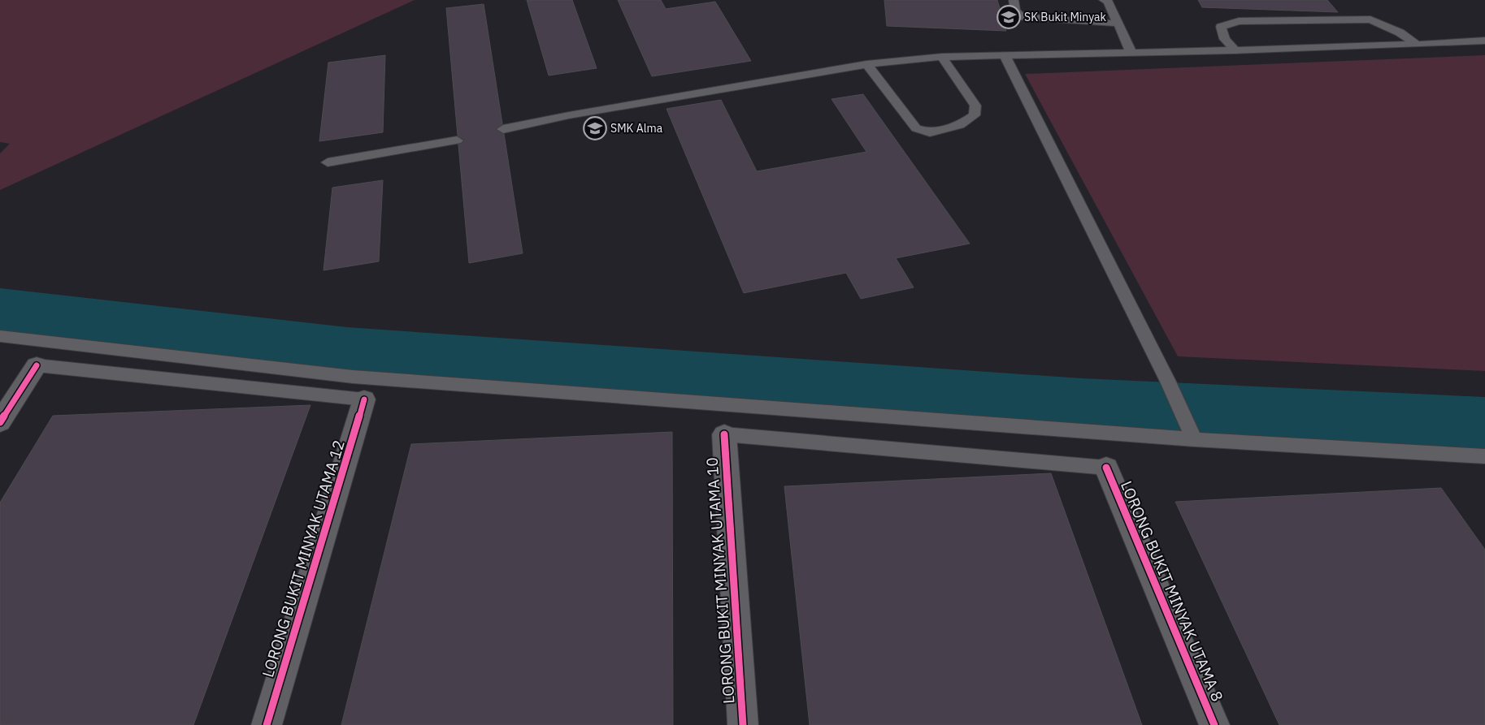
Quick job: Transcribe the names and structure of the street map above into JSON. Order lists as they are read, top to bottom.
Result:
{
  "streets": {
    "street": ["LORONG BUKIT MINYAK UTAMA 12", "LORONG BUKIT MINYAK UTAMA 10", "LORONG BUKIT MINYAK UTAMA 8"]
  },
  "places": {
    "school or university": ["SK Bukit Minyak", "SMK Alma"]
  }
}
